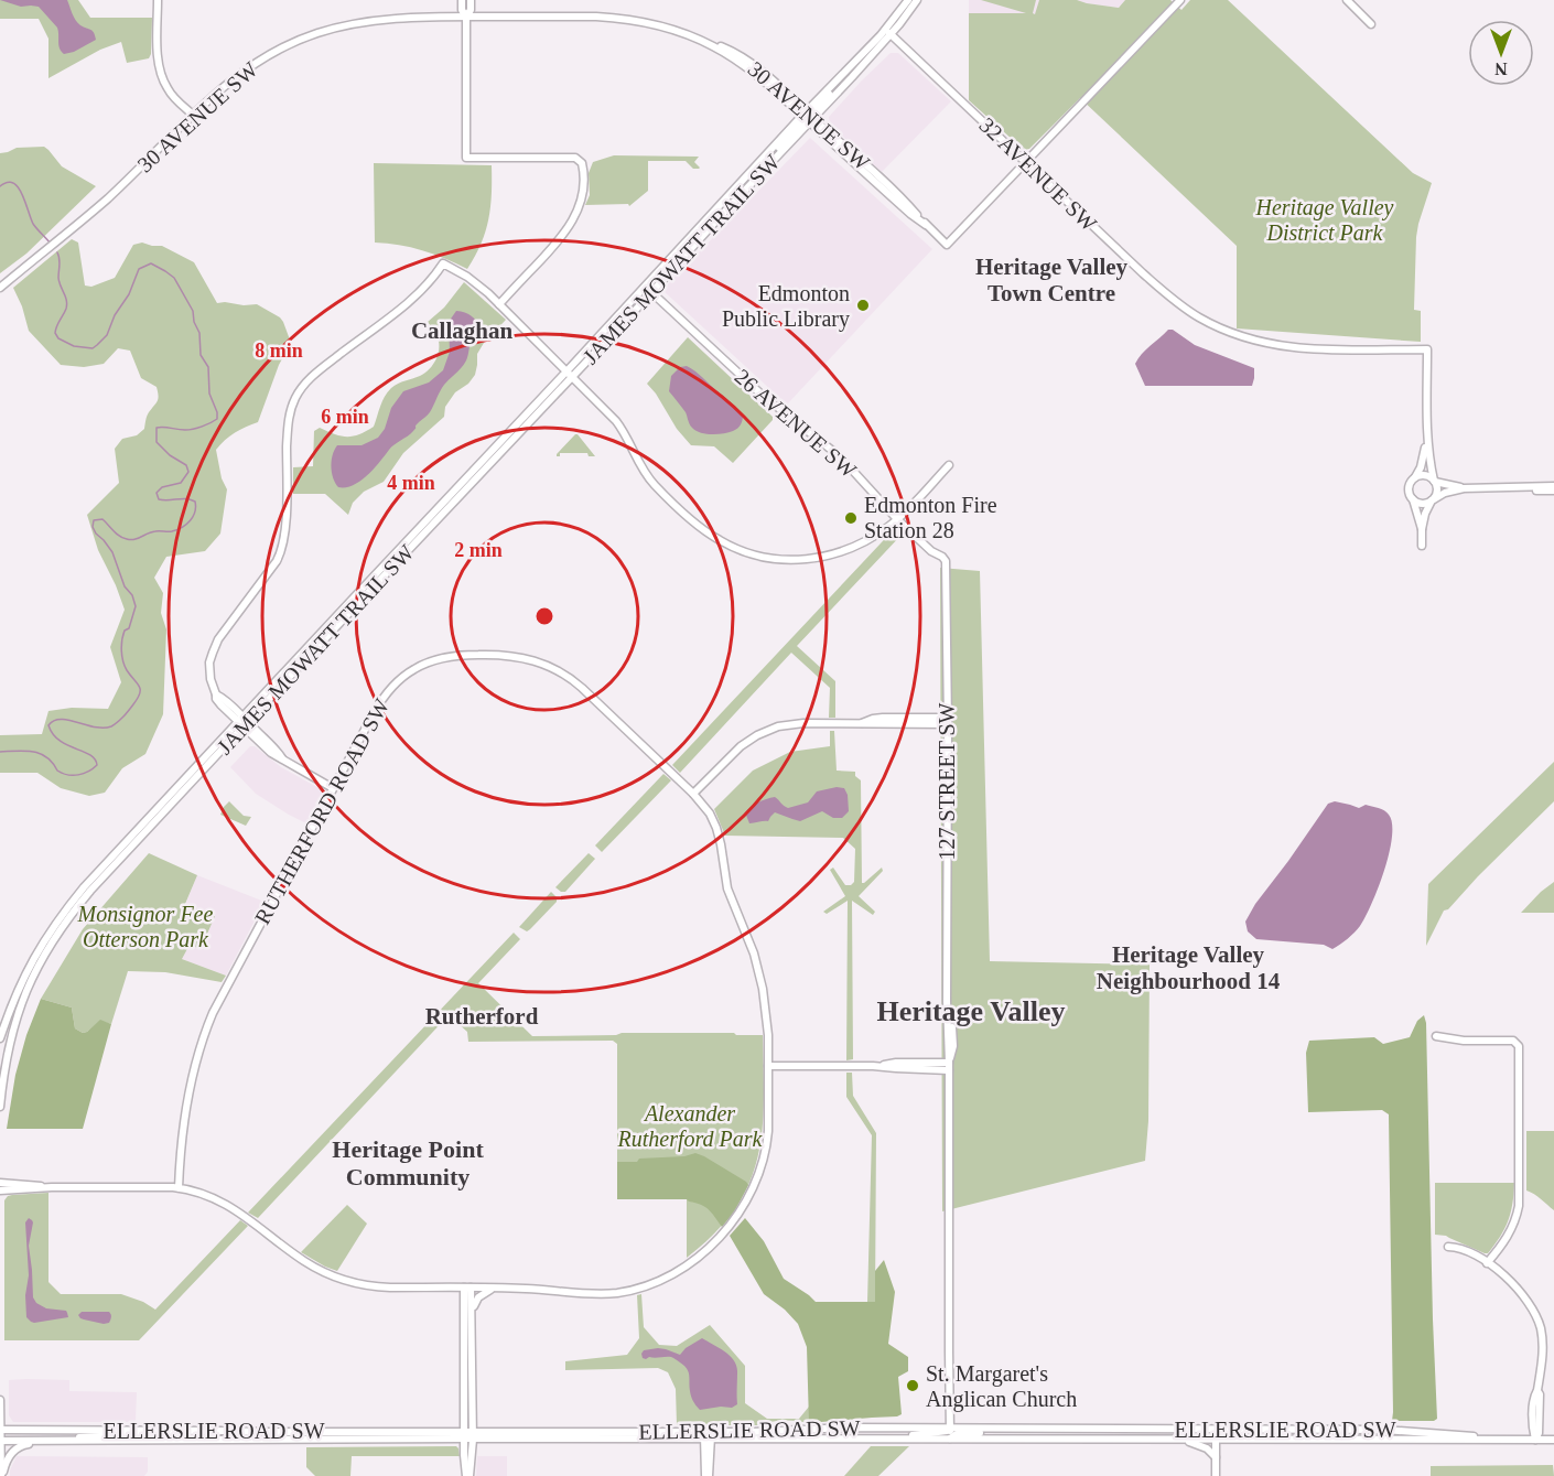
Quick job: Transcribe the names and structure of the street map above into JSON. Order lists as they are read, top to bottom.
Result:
{
  "streets": {
    "street": [
      "30 AVENUE SW",
      "32 AVENUE SW",
      "JAMES MOWATT TRAIL SW",
      "26 AVENUE SW",
      "127 STREET SW",
      "RUTHERFORD ROAD SW",
      "ELLERSLIE ROAD SW"
    ]
  },
  "crossings": [
    ["30 AVENUE SW", "32 AVENUE SW"],
    ["30 AVENUE SW", "JAMES MOWATT TRAIL SW"],
    ["32 AVENUE SW", "JAMES MOWATT TRAIL SW"],
    ["JAMES MOWATT TRAIL SW", "26 AVENUE SW"],
    ["26 AVENUE SW", "127 STREET SW"],
    ["127 STREET SW", "ELLERSLIE ROAD SW"]
  ],
  "districts": [
    "Heritage Valley Town Centre",
    "Callaghan",
    "Heritage Valley Neighbourhood 14",
    "Heritage Valley",
    "Rutherford",
    "Heritage Point Community"
  ],
  "parks": ["Heritage Valley District Park", "Monsignor Fee Otterson Park", "Alexander Rutherford Park"],
  "places": ["Edmonton Public Library", "Edmonton Fire Station 28", "St. Margaret's Anglican Church"],
  "north": "bottom",
  "rings": [
    "8 min",
    "6 min",
    "4 min",
    "2 min"
  ]
}
